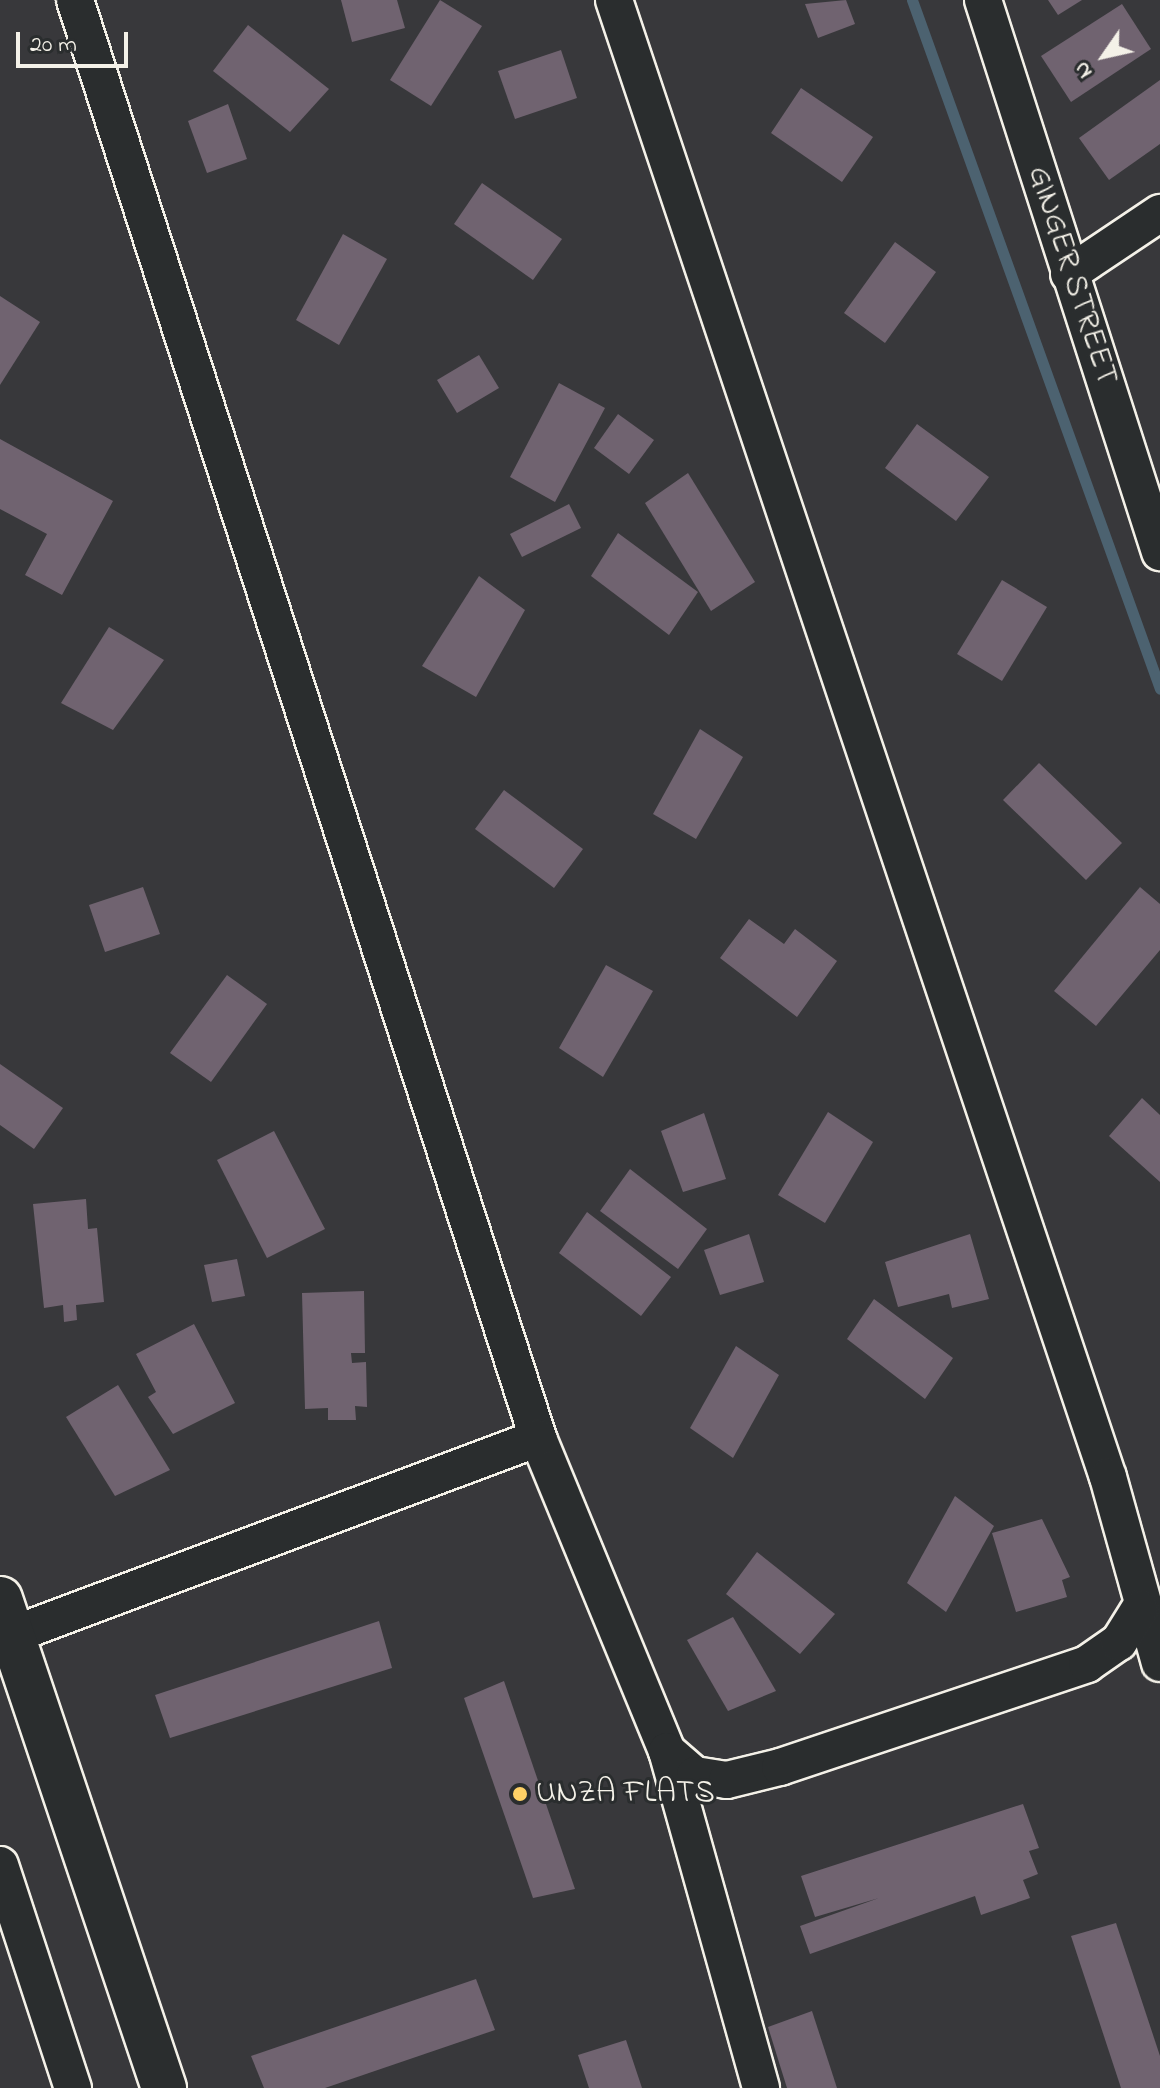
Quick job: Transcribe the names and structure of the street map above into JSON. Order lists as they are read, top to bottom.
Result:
{
  "streets": {
    "street": ["GINGER STREET"]
  },
  "places": ["UNZA FLATS"],
  "scale_bar": "20 m",
  "north": "bottom left"
}
